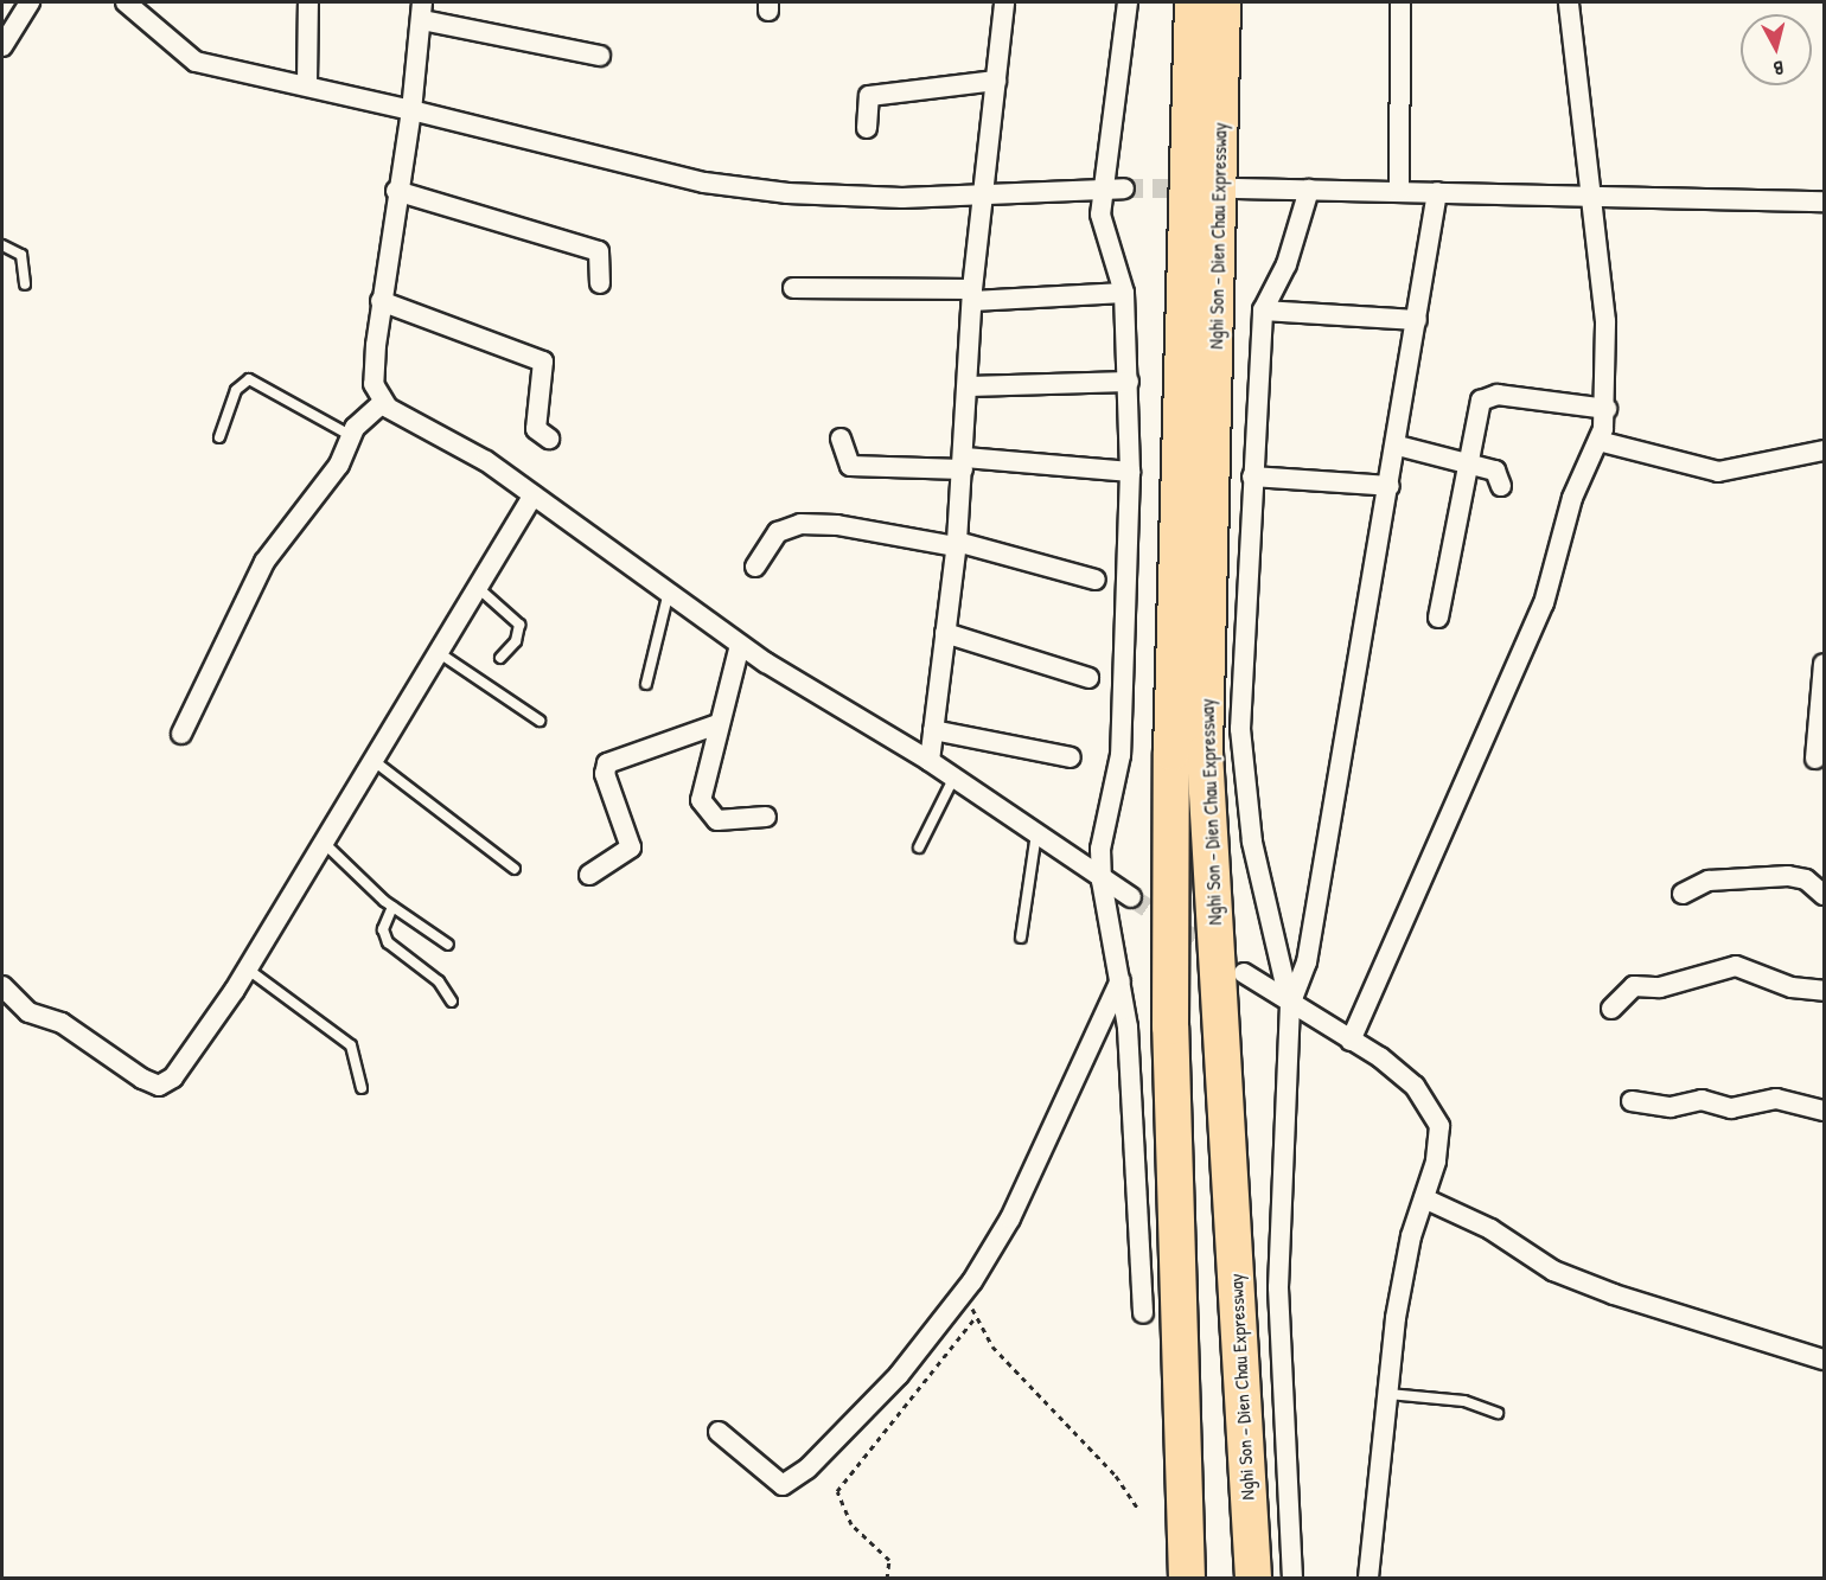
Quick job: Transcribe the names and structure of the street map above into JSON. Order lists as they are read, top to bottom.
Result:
{
  "streets": {
    "highway": ["Nghi Son - Dien Chau Expressway"]
  },
  "north": "bottom"
}
